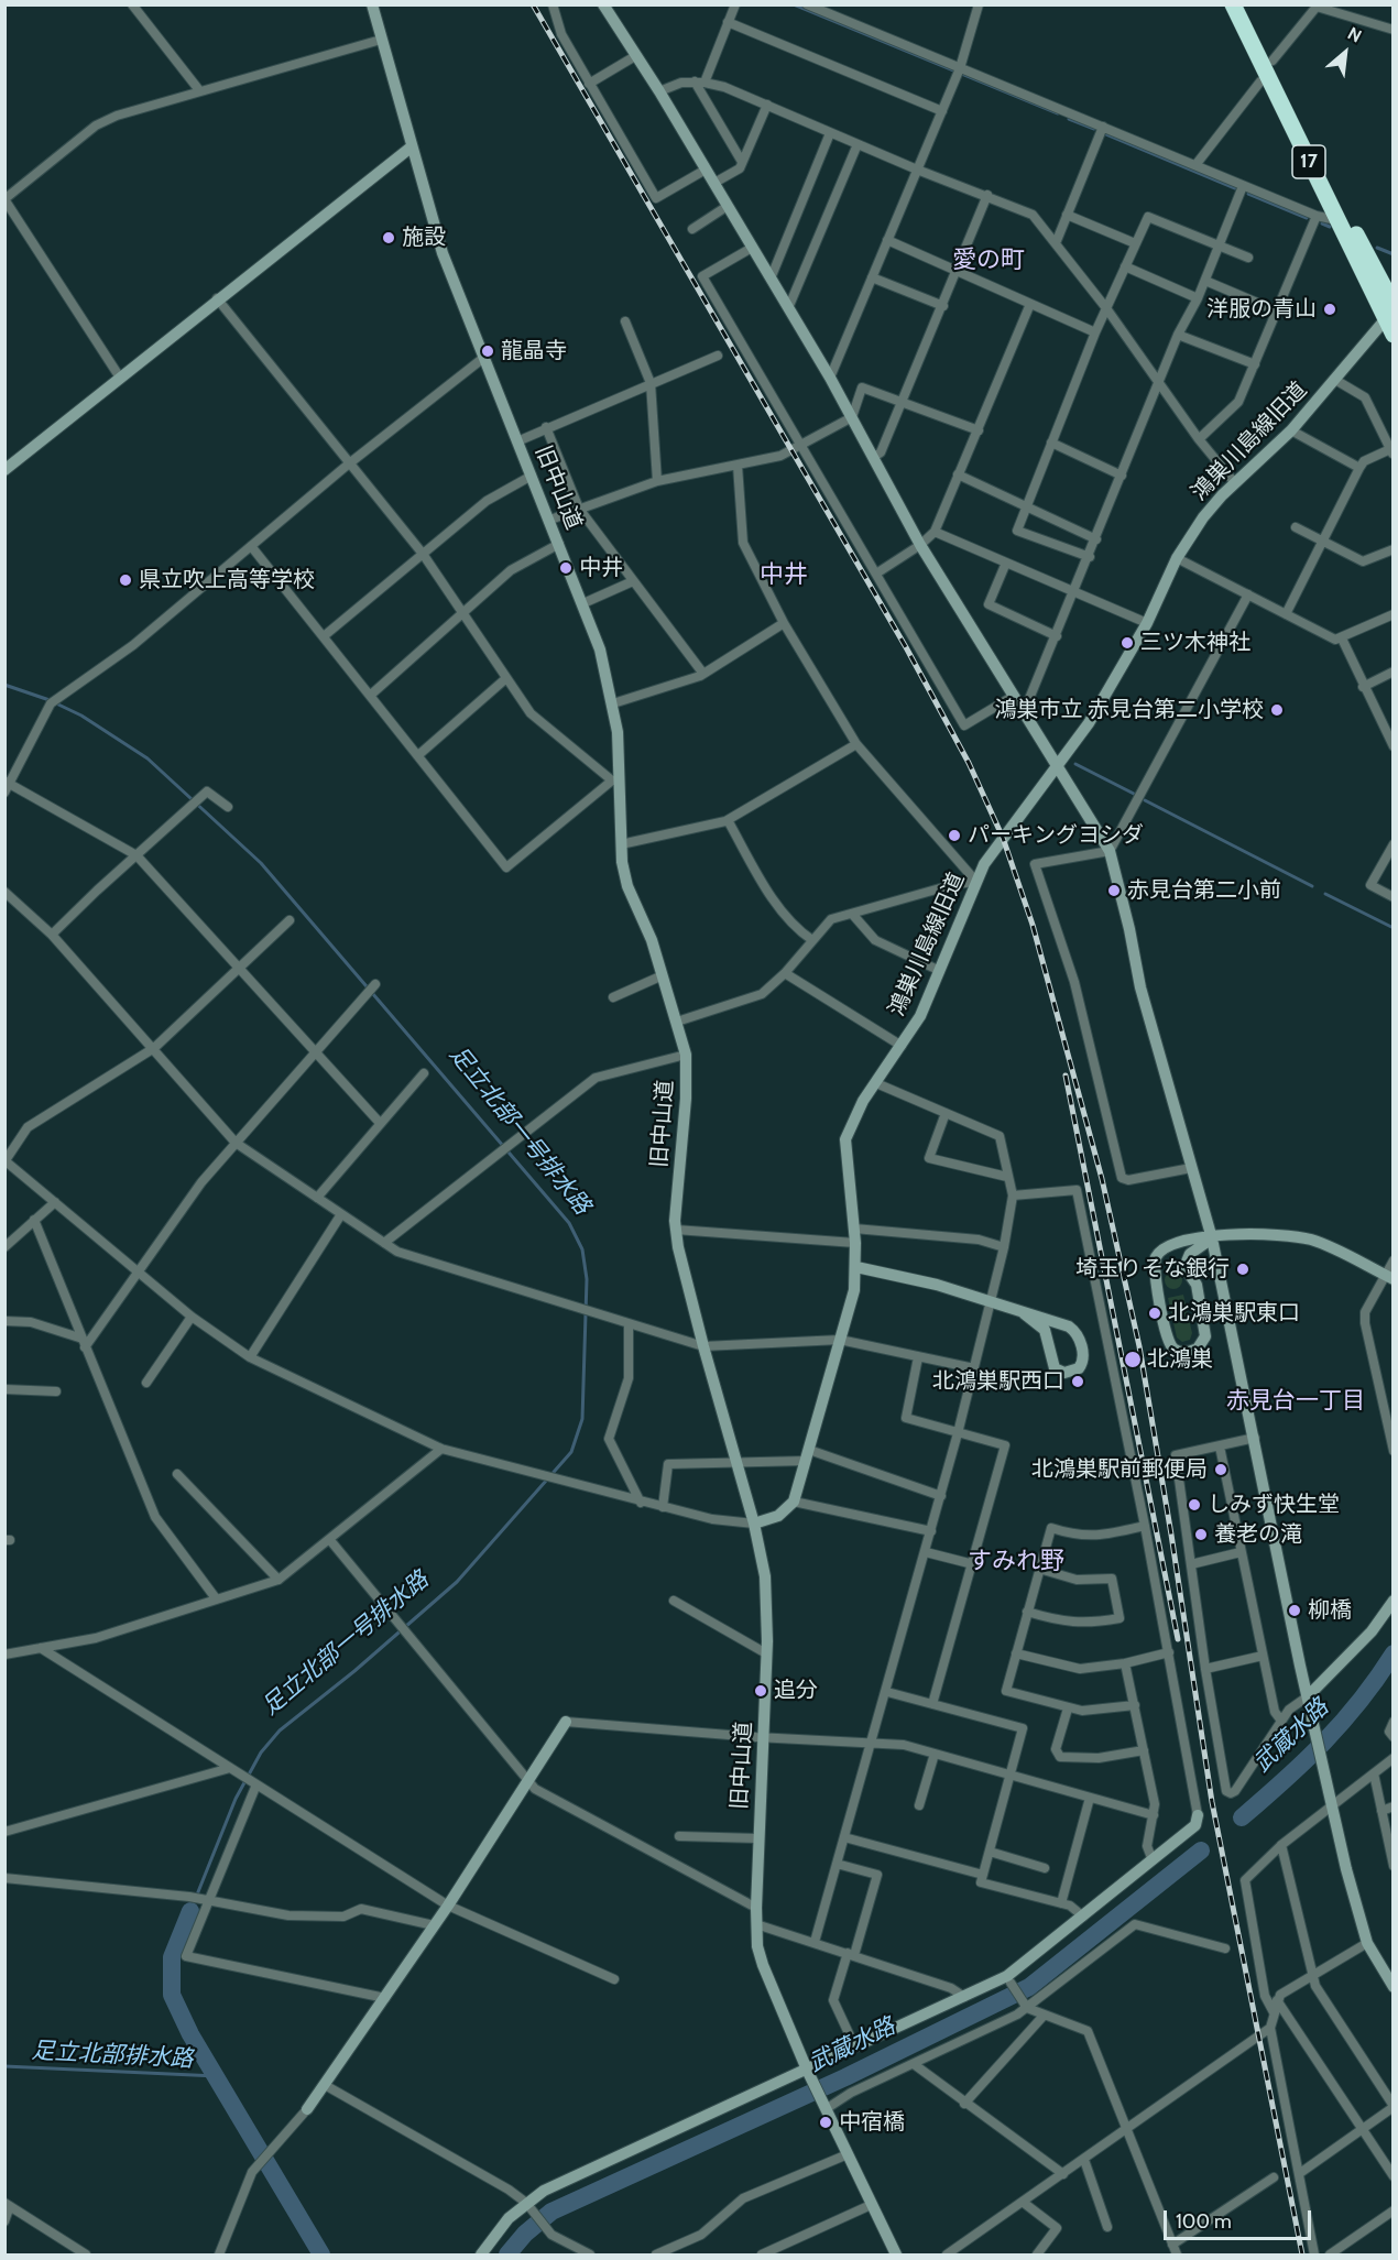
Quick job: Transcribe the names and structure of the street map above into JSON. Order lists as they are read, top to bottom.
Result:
{
  "streets": {
    "highway": ["17"],
    "street": ["鴻巣川島線旧道", "旧中山道"]
  },
  "crossings": [
    ["17", "鴻巣川島線旧道"]
  ],
  "districts": [
    "愛の町",
    "中井",
    "赤見台一丁目",
    "すみれ野"
  ],
  "water": ["足立北部一号排水路", "武蔵水路", "足立北部排水路"],
  "places": [
    "施設",
    "洋服の青山",
    "龍晶寺",
    "中井",
    "県立吹上高等学校",
    "三ツ木神社",
    "鴻巣市立 赤見台第二小学校",
    "パーキングヨシダ",
    "赤見台第二小前",
    "埼玉りそな銀行",
    "北鴻巣駅東口",
    "北鴻巣",
    "北鴻巣駅西口",
    "北鴻巣駅前郵便局",
    "しみず快生堂",
    "養老の滝",
    "柳橋",
    "追分",
    "中宿橋"
  ],
  "scale_bar": "100 m",
  "north": "top right"
}
